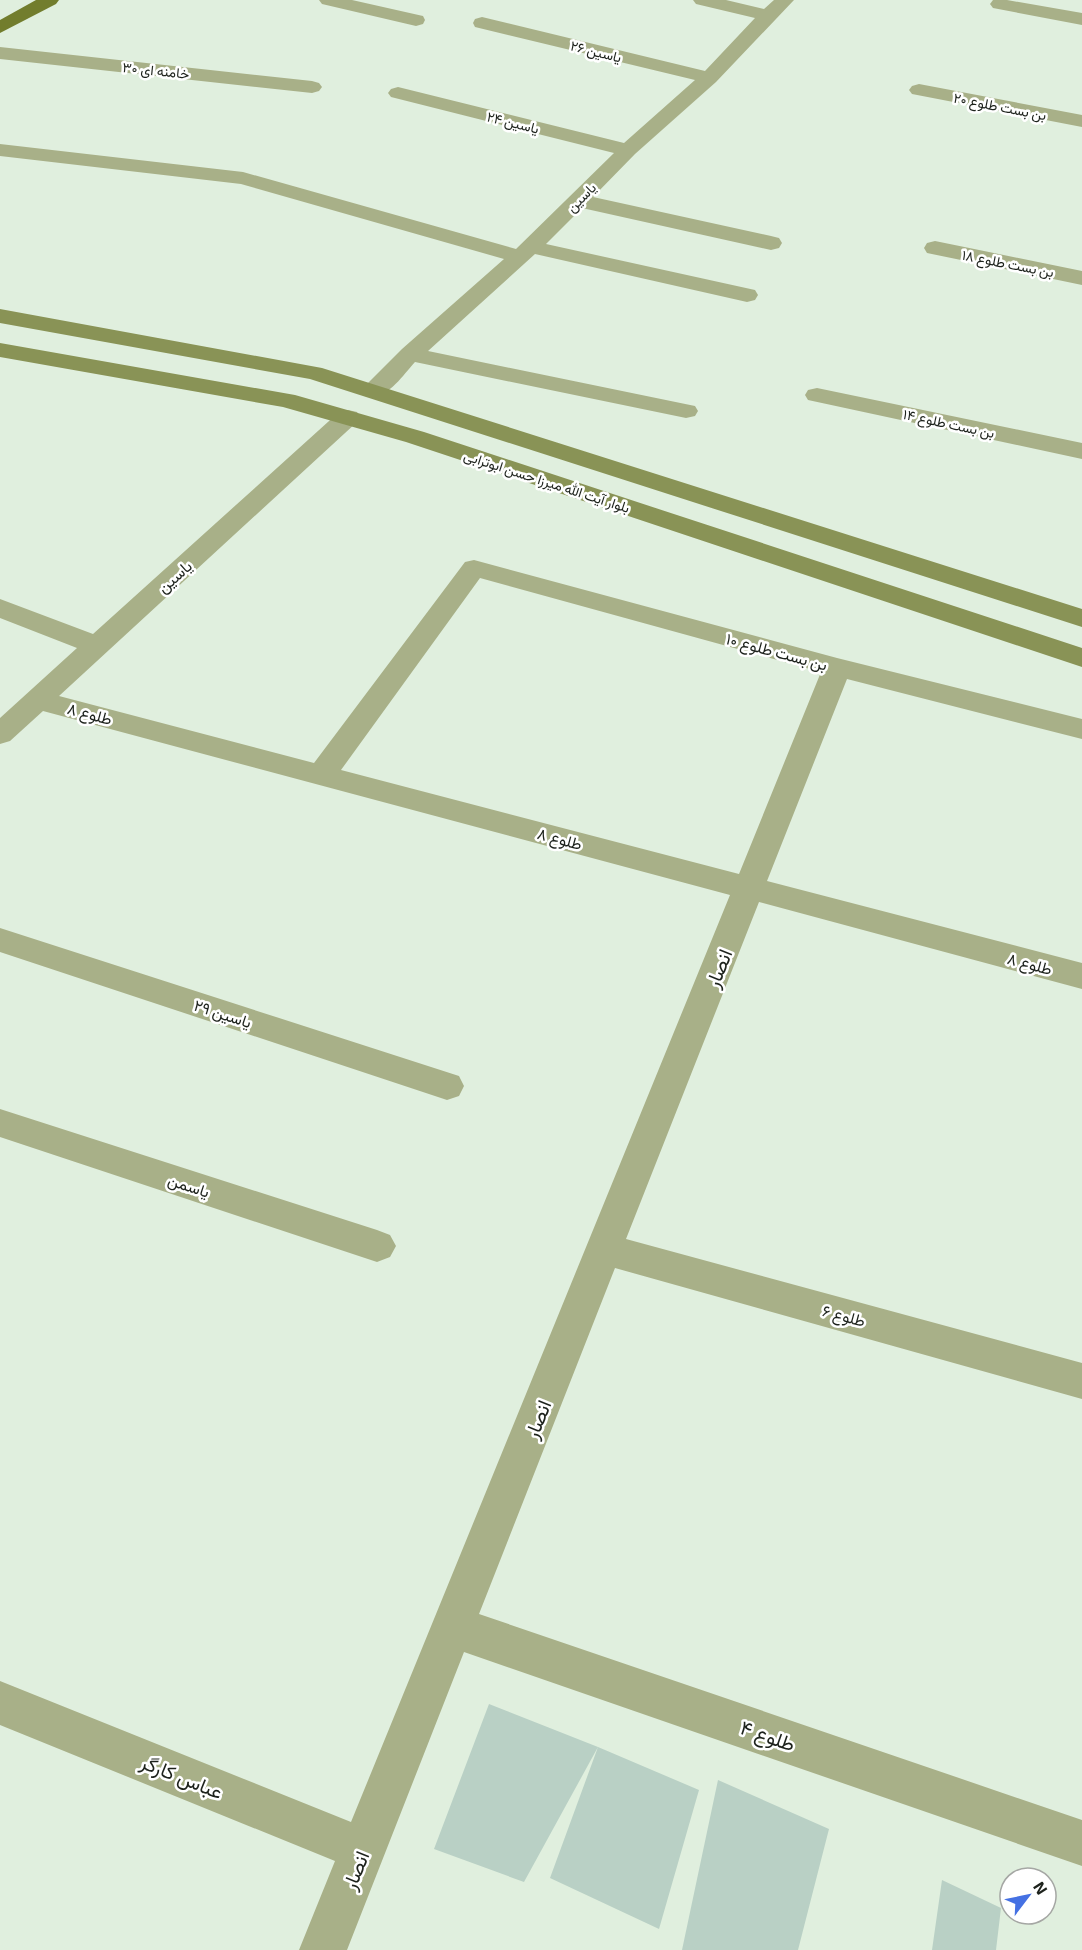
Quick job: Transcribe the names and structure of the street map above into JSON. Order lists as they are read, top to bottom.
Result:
{
  "streets": {
    "main road": ["بلوار آیت الله میرزا حسن ابوترابی"],
    "street": [
      "یاسین ۲۶",
      "خامنه ای ۳۰",
      "بن بست طلوع ۲۰",
      "یاسین ۲۴",
      "یاسین",
      "بن بست طلوع ۱۸",
      "بن بست طلوع ۱۴",
      "بن بست طلوع ۱۰",
      "طلوع ۸",
      "انصار",
      "یاسین ۲۹",
      "یاسمن",
      "طلوع ۶",
      "طلوع ۴",
      "عباس کارگر"
    ]
  },
  "crossings": [
    ["یاسین ۲۶", "یاسین"],
    ["یاسین ۲۴", "یاسین"],
    ["یاسین", "بلوار آیت الله میرزا حسن ابوترابی"],
    ["یاسین", "طلوع ۸"],
    ["بن بست طلوع ۱۰", "طلوع ۸"],
    ["بن بست طلوع ۱۰", "انصار"],
    ["طلوع ۸", "انصار"],
    ["انصار", "طلوع ۶"],
    ["انصار", "طلوع ۴"],
    ["انصار", "عباس کارگر"]
  ],
  "north": "top right"
}
